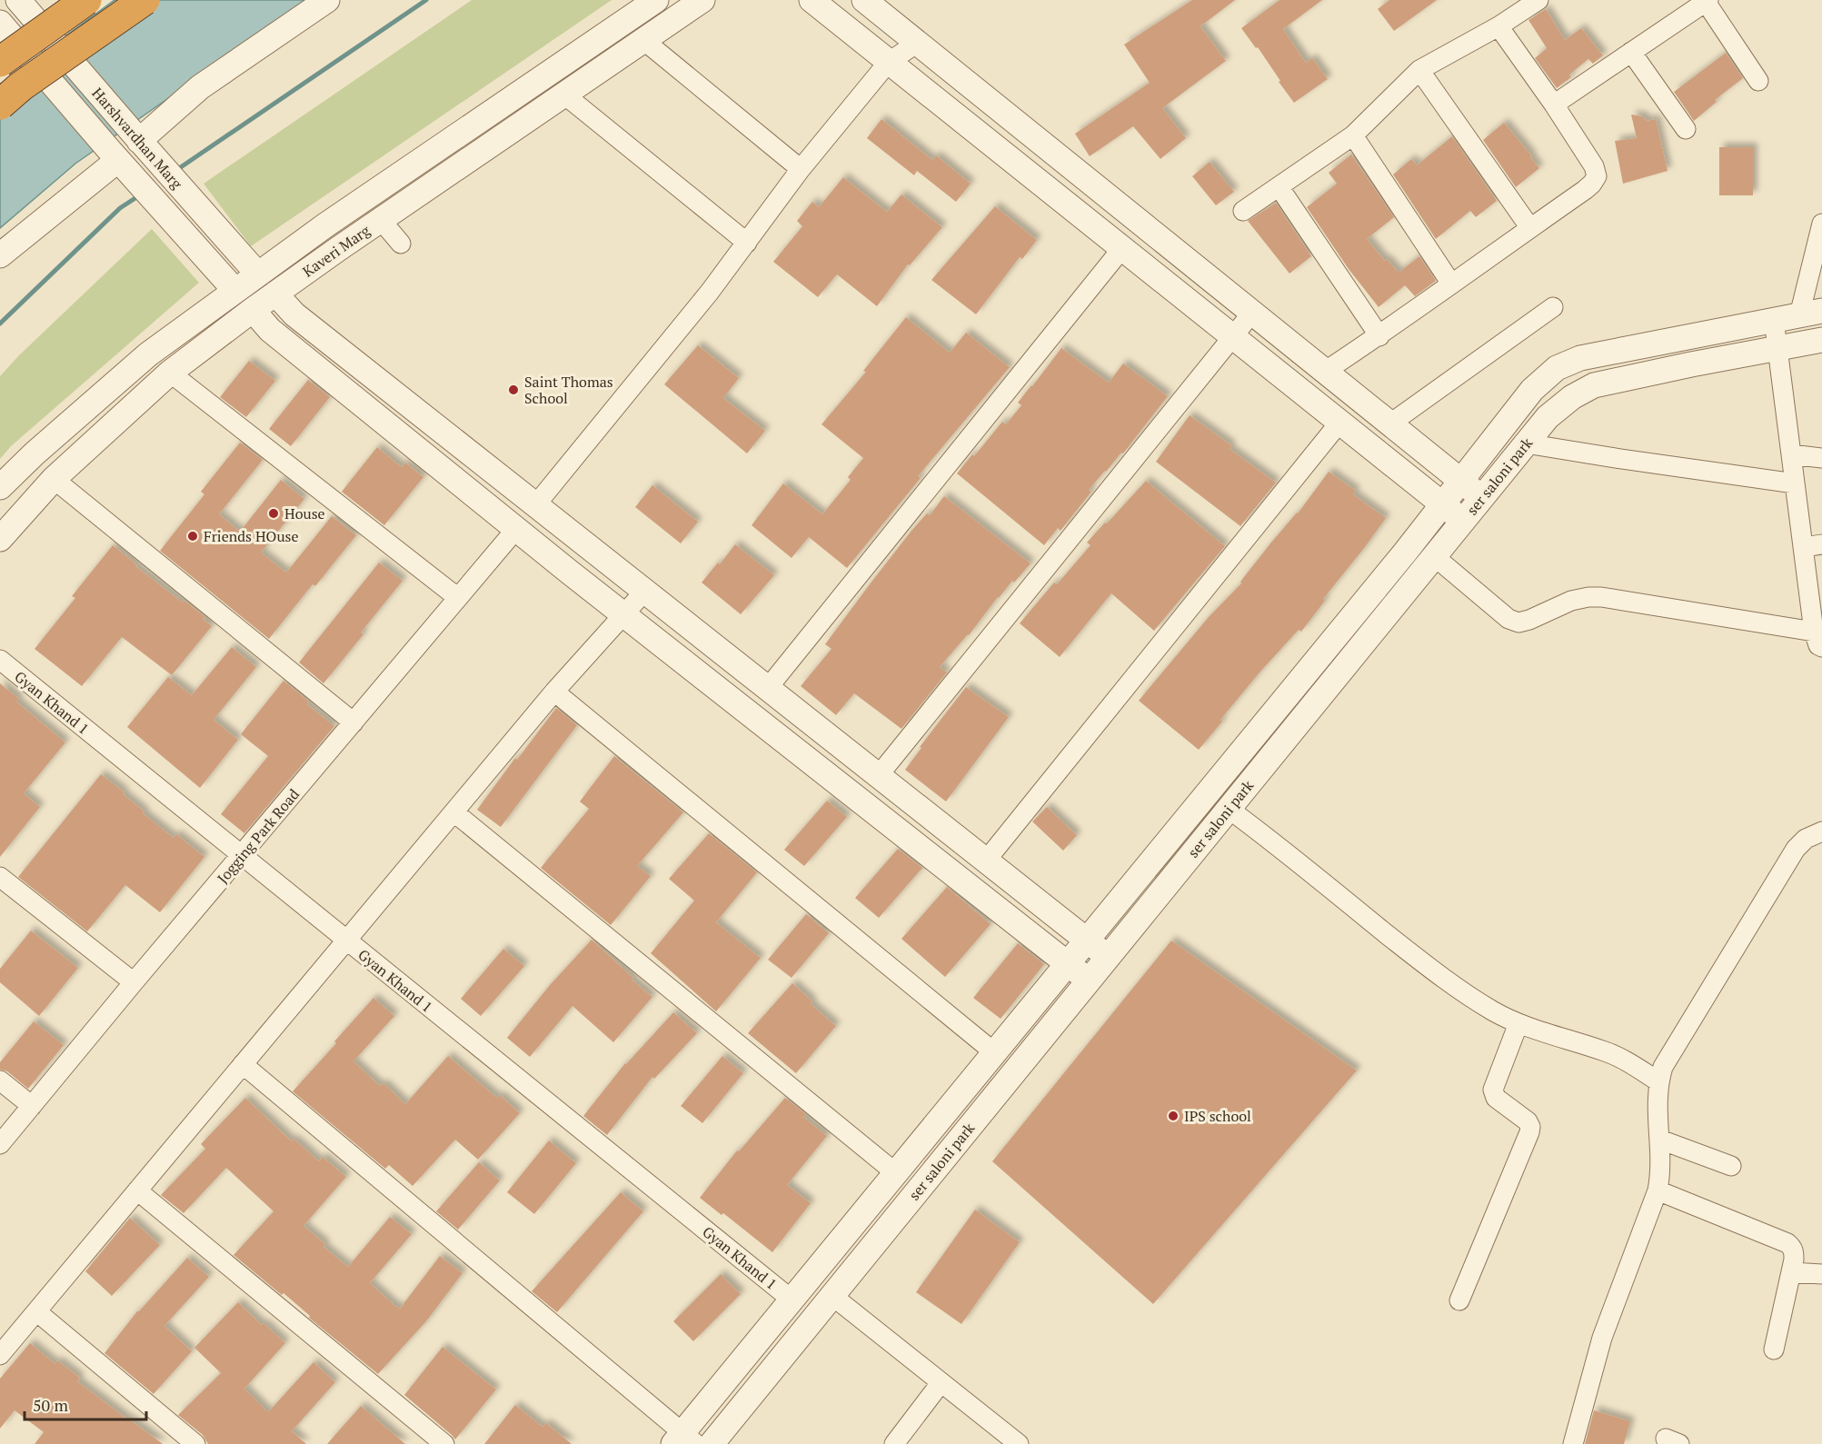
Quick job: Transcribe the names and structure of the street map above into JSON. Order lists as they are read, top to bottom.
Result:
{
  "streets": {
    "street": [
      "Harshvardhan Marg",
      "Kaveri Marg",
      "ser saloni park",
      "Gyan Khand 1",
      "Jogging Park Road"
    ]
  },
  "crossings": [
    ["Harshvardhan Marg", "Kaveri Marg"],
    ["Gyan Khand 1", "Jogging Park Road"]
  ],
  "places": [
    "Saint Thomas School",
    "House",
    "Friends HOuse",
    "IPS school"
  ],
  "scale_bar": "50 m"
}
